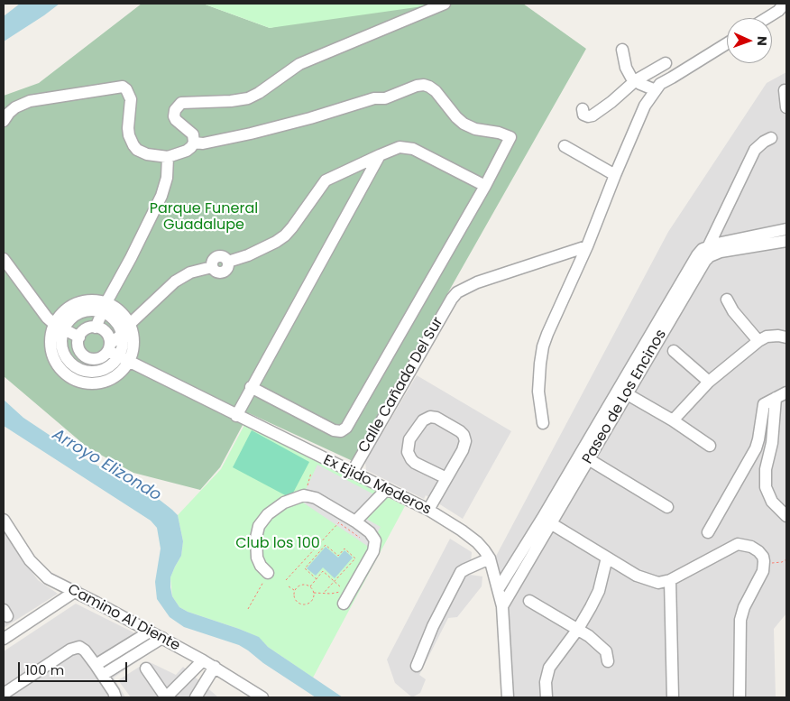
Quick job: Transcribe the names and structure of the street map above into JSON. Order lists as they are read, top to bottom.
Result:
{
  "streets": {
    "street": [
      "Calle Cañada Del Sur",
      "Paseo de Los Encinos",
      "Ex Ejido Mederos",
      "Camino Al Diente"
    ]
  },
  "crossings": [
    ["Calle Cañada Del Sur", "Ex Ejido Mederos"],
    ["Paseo de Los Encinos", "Ex Ejido Mederos"]
  ],
  "water": ["Arroyo Elizondo"],
  "parks": ["Parque Funeral Guadalupe", "Club los 100"],
  "scale_bar": "100 m",
  "north": "right"
}
